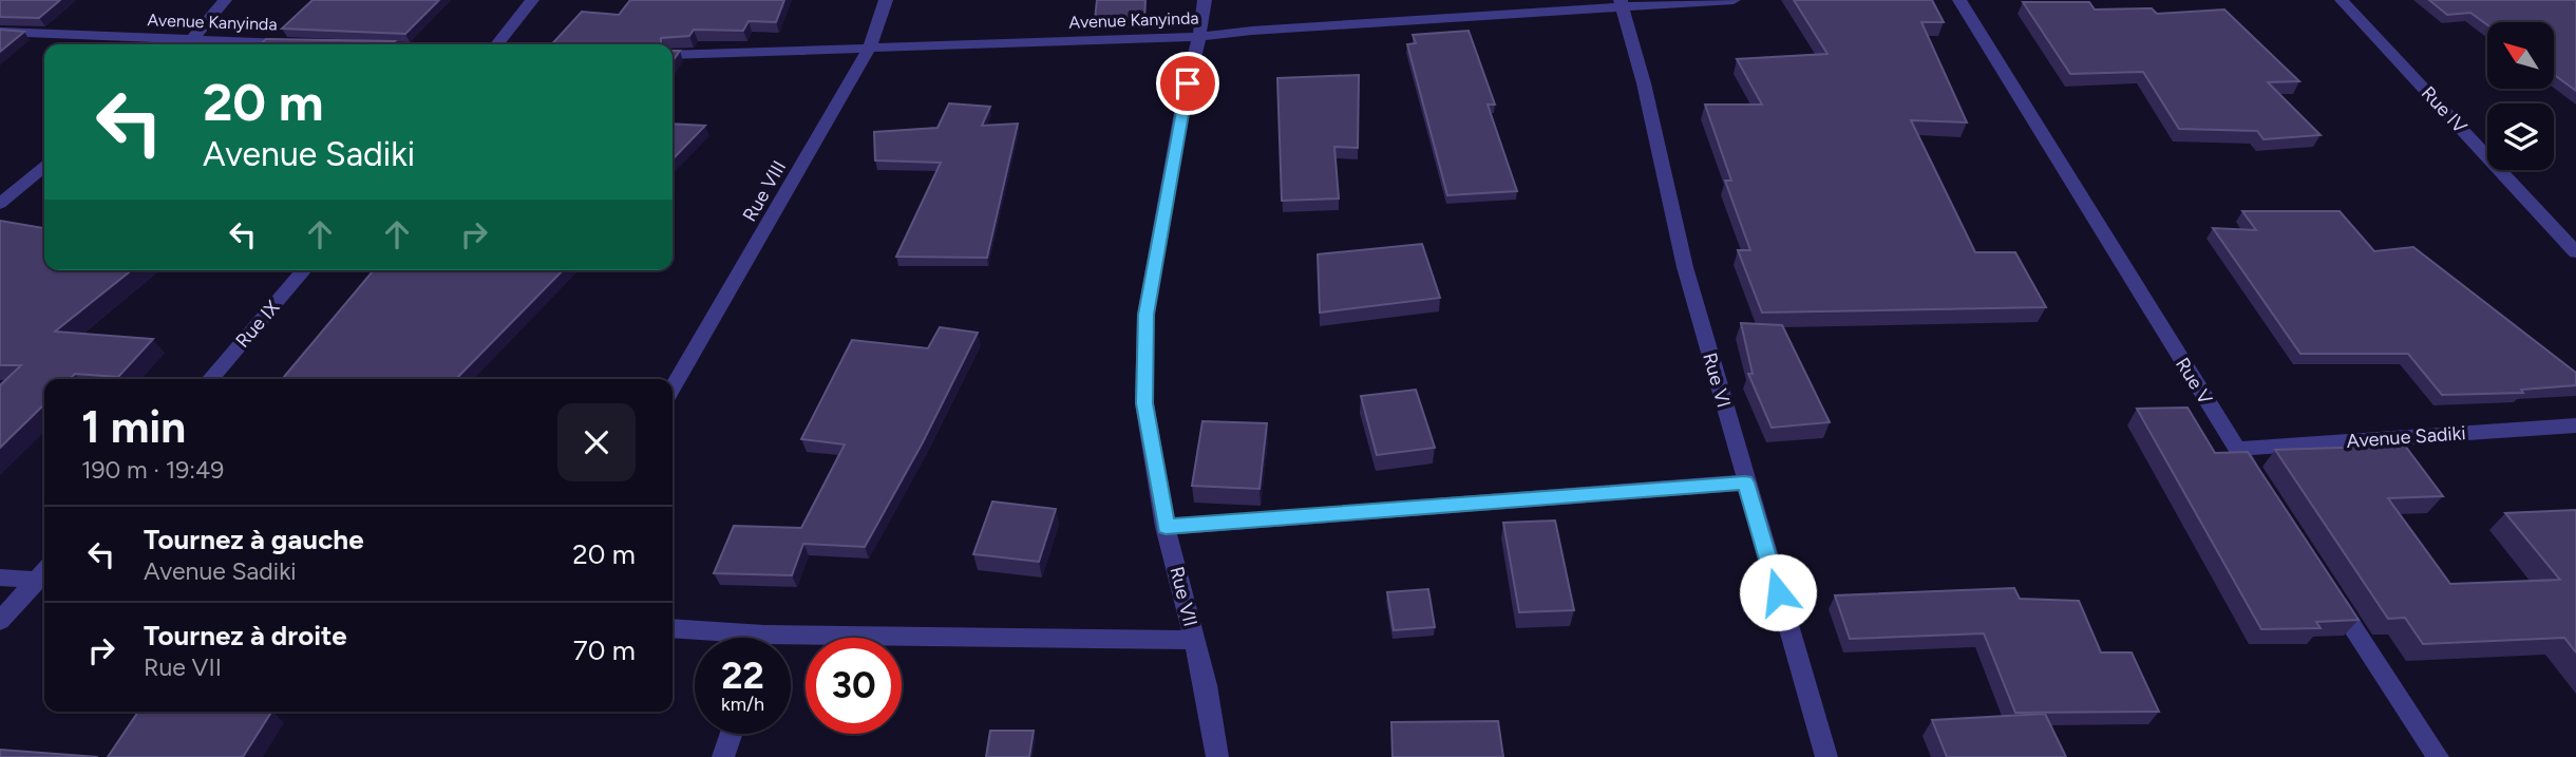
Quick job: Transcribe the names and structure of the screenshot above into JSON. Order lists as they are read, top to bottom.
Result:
{
  "streets": {
    "street": [
      "Avenue Kanyinda",
      "Rue IV",
      "Rue VIII",
      "Rue IX",
      "Rue VI",
      "Rue V",
      "Avenue Sadiki",
      "Rue VII"
    ]
  },
  "crossings": [
    ["Avenue Kanyinda", "Rue VIII"],
    ["Avenue Kanyinda", "Rue VI"],
    ["Avenue Kanyinda", "Rue VII"],
    ["Rue V", "Avenue Sadiki"]
  ],
  "north": "top left",
  "page": {
    "turn": ["20 m", "Avenue Sadiki"],
    "heading": ["1 min", "190 m · 19:49"],
    "list": [
      {
        "name": "Tournez à gauche",
        "note": "Avenue Sadiki",
        "value": "20 m"
      },
      {
        "name": "Tournez à droite",
        "note": "Rue VII",
        "value": "70 m"
      }
    ],
    "speed": "22 km/h",
    "limit": "30"
  }
}
